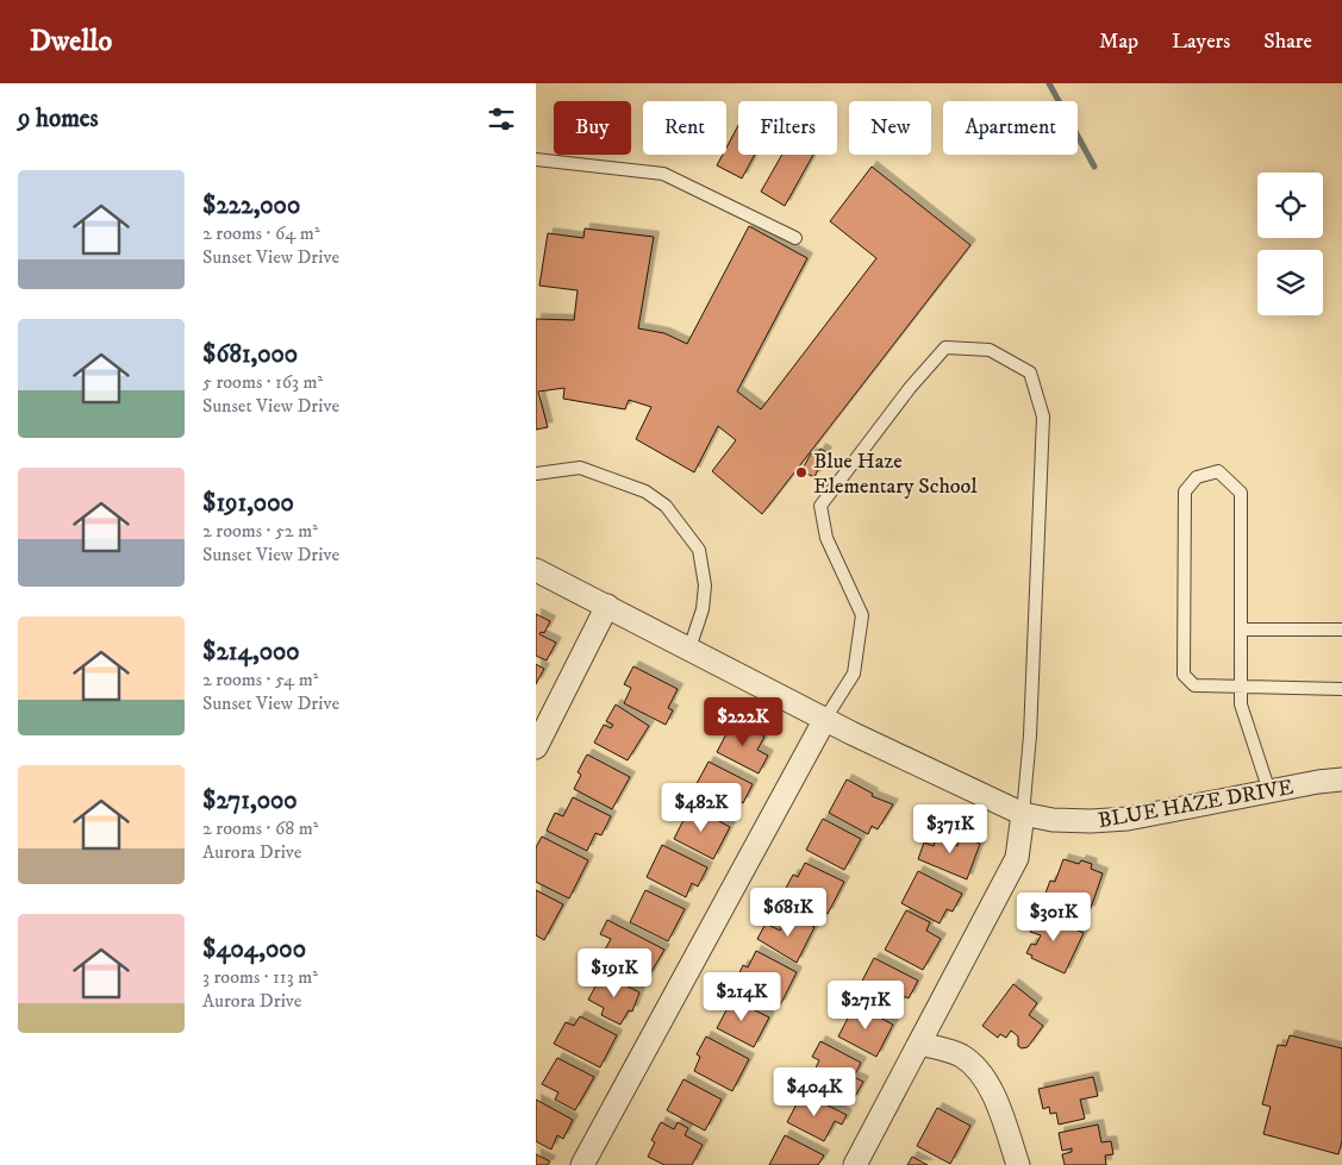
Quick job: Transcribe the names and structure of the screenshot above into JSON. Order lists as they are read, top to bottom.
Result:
{
  "streets": {
    "street": ["BLUE HAZE DRIVE"]
  },
  "places": ["Blue Haze Elementary School"],
  "page": {
    "header": "Dwello",
    "nav": ["Map", "Layers", "Share"],
    "heading": "9 homes",
    "chip": [
      "Buy",
      "Rent",
      "Filters",
      "New",
      "Apartment"
    ],
    "list": [
      {
        "name": "$222,000",
        "note": "2 rooms · 64 m² · Sunset View Drive"
      },
      {
        "name": "$681,000",
        "note": "5 rooms · 163 m² · Sunset View Drive"
      },
      {
        "name": "$191,000",
        "note": "2 rooms · 52 m² · Sunset View Drive"
      },
      {
        "name": "$214,000",
        "note": "2 rooms · 54 m² · Sunset View Drive"
      },
      {
        "name": "$271,000",
        "note": "2 rooms · 68 m² · Aurora Drive"
      },
      {
        "name": "$404,000",
        "note": "3 rooms · 113 m² · Aurora Drive"
      }
    ],
    "price": [
      "$222K",
      "$482K",
      "$371K",
      "$681K",
      "$301K",
      "$191K",
      "$214K",
      "$271K",
      "$404K"
    ]
  }
}
